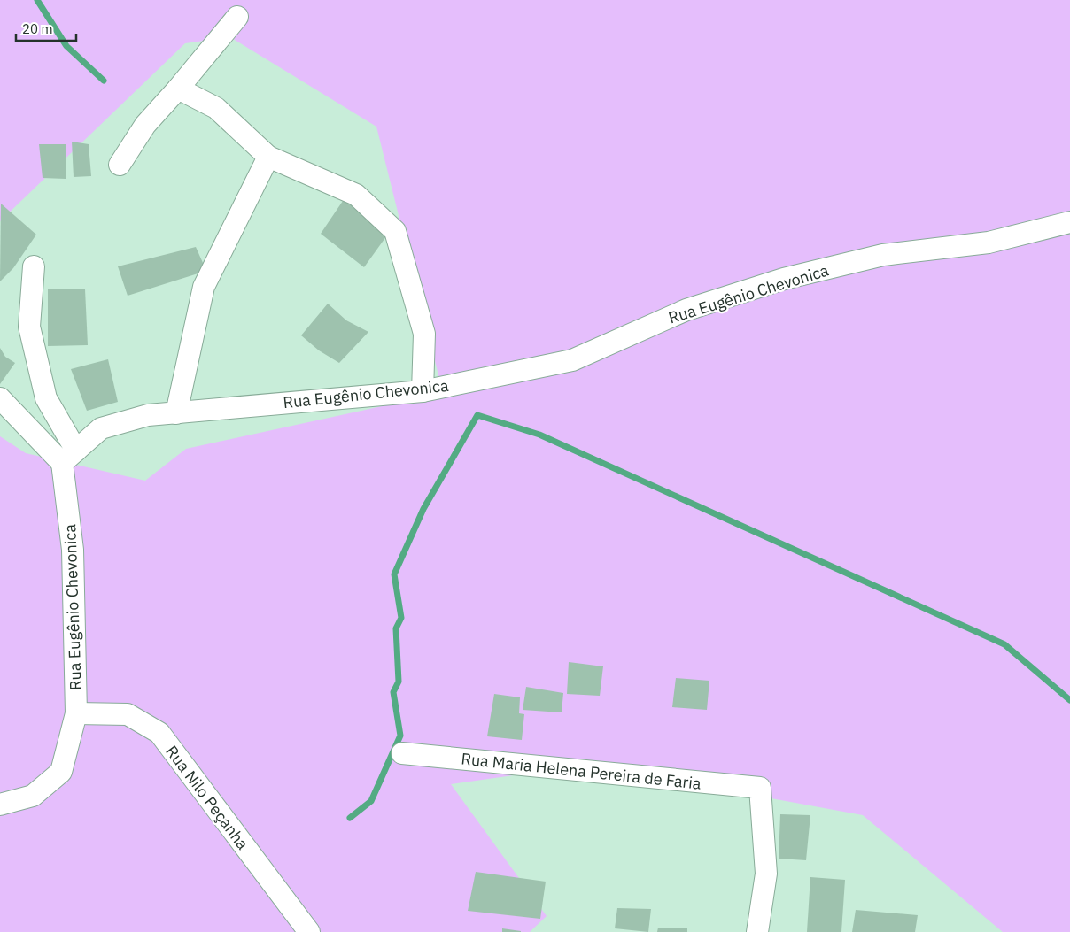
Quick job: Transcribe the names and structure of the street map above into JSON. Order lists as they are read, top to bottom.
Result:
{
  "streets": {
    "street": ["Rua Eugênio Chevonica", "Rua Maria Helena Pereira de Faria", "Rua Nilo Peçanha"]
  },
  "crossings": [
    ["Rua Eugênio Chevonica", "Rua Nilo Peçanha"]
  ],
  "scale_bar": "20 m"
}
